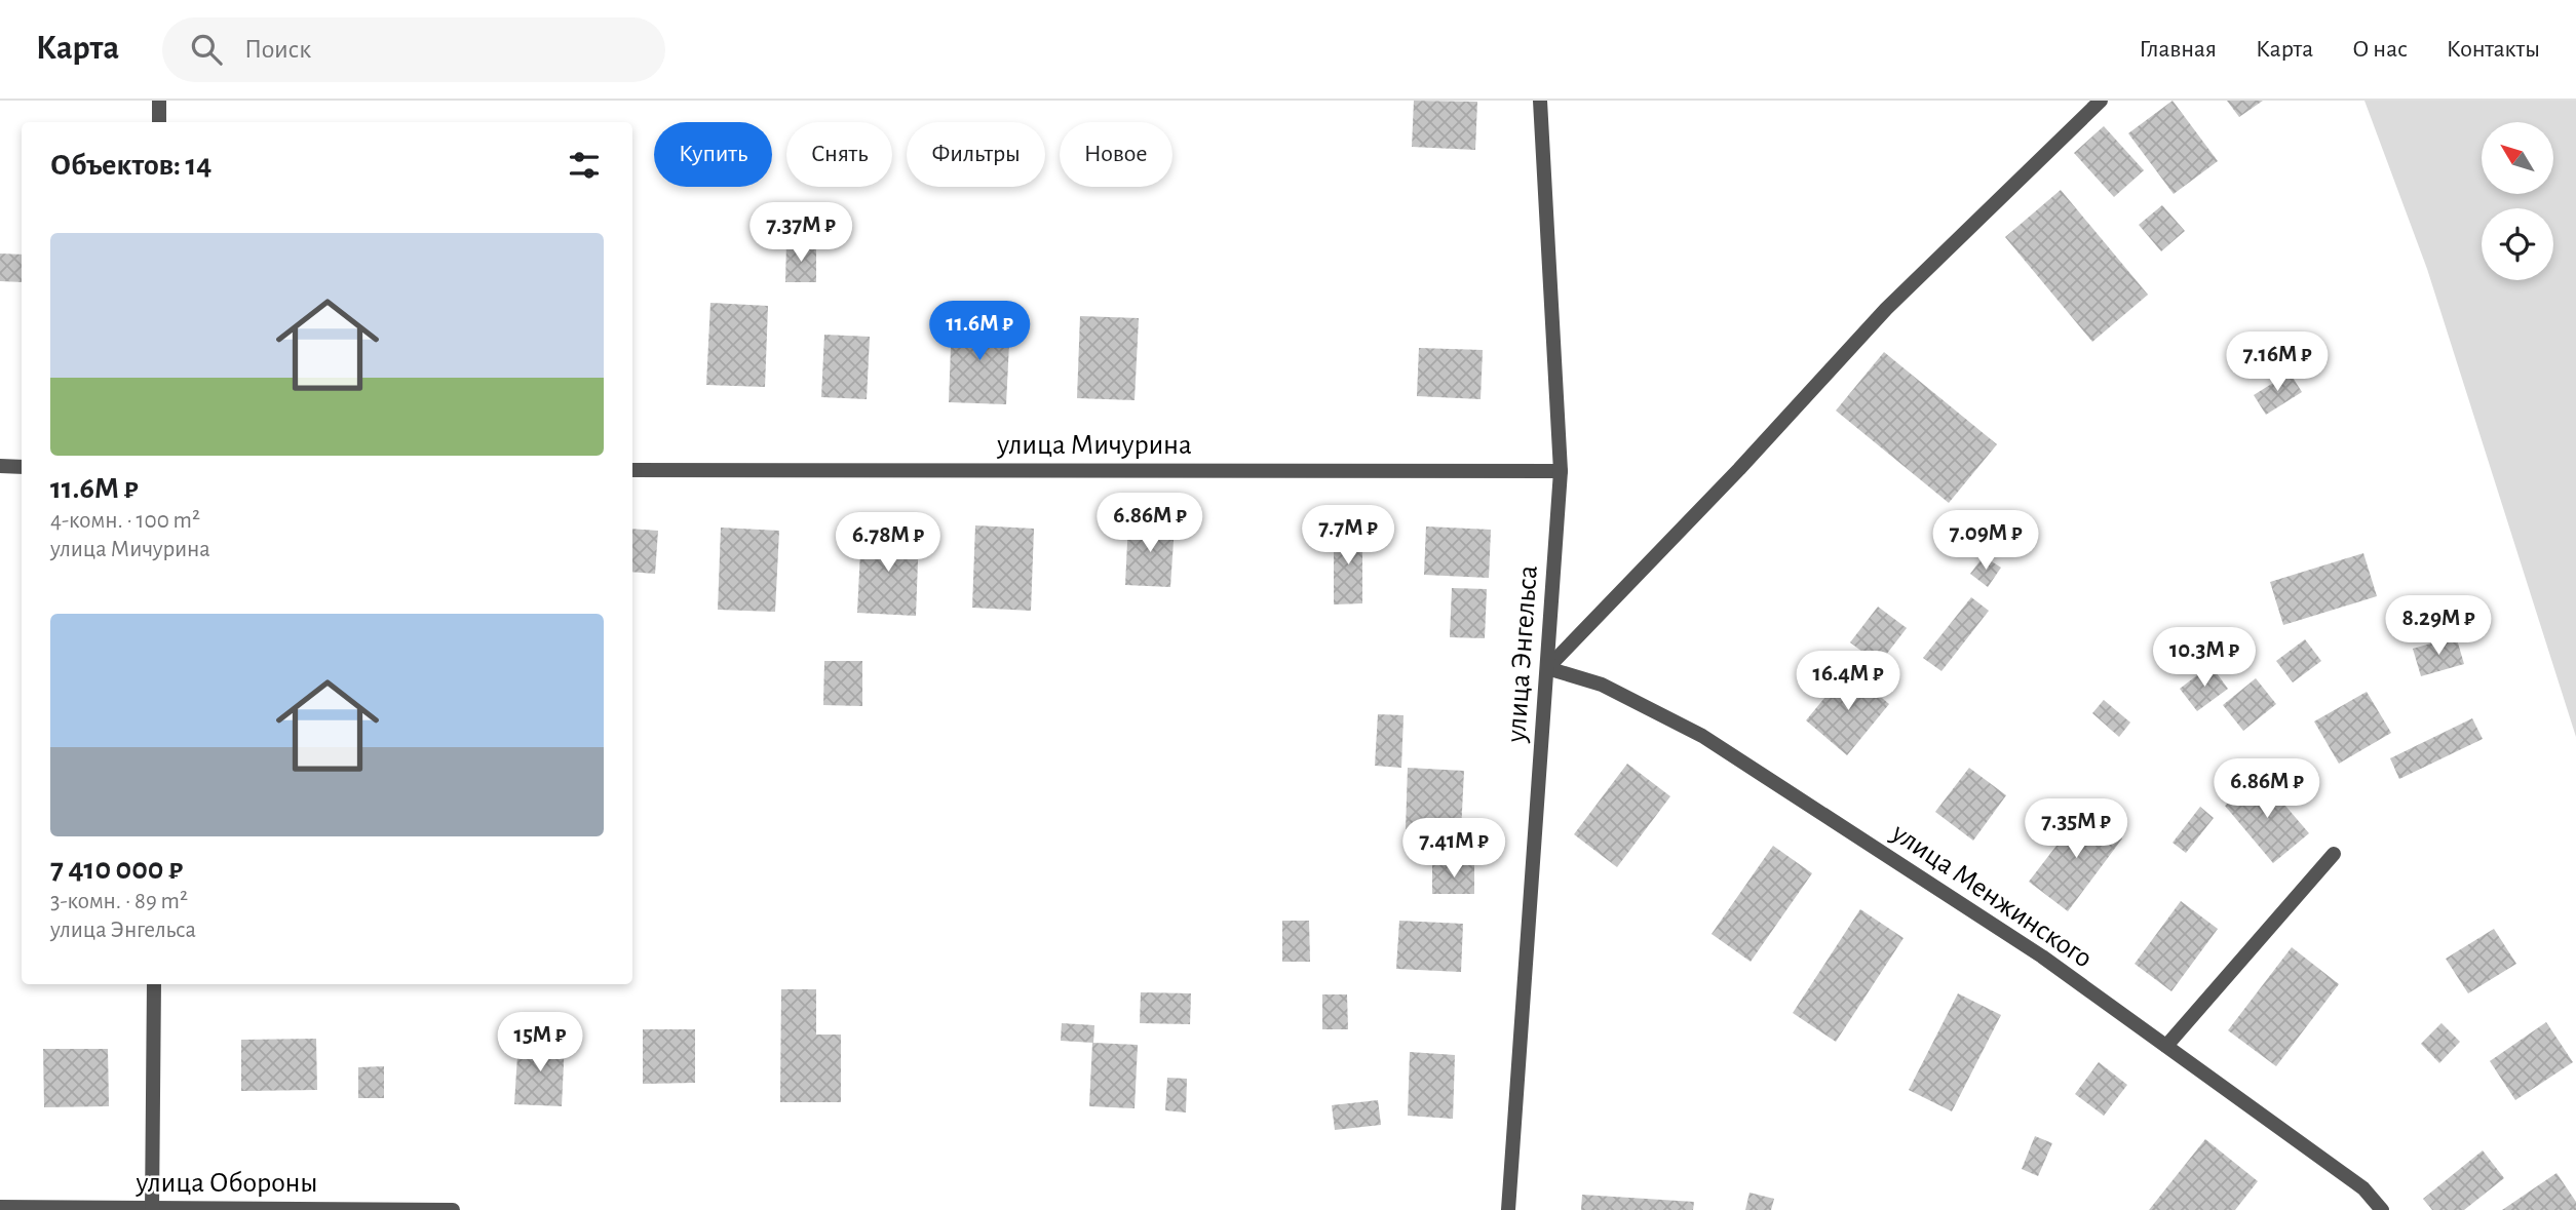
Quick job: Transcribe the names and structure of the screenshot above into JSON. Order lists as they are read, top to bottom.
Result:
{
  "streets": {
    "street": [
      "улица Мичурина",
      "улица Энгельса",
      "улица Менжинского",
      "улица Обороны"
    ]
  },
  "crossings": [
    ["улица Мичурина", "улица Энгельса"],
    ["улица Энгельса", "улица Менжинского"]
  ],
  "north": "top left",
  "page": {
    "header": "Карта",
    "search": "Поиск",
    "nav": [
      "Главная",
      "Карта",
      "О нас",
      "Контакты"
    ],
    "chip": [
      "Купить",
      "Снять",
      "Фильтры",
      "Новое"
    ],
    "heading": "Объектов: 14",
    "price": [
      "7.37M ₽",
      "11.6M ₽",
      "7.16M ₽",
      "6.86M ₽",
      "7.7M ₽",
      "7.09M ₽",
      "6.78M ₽",
      "8.29M ₽",
      "10.3M ₽",
      "16.4M ₽",
      "6.86M ₽",
      "7.35M ₽",
      "7.41M ₽",
      "15M ₽"
    ],
    "list": [
      {
        "name": "11.6M ₽",
        "note": "4-комн. · 100 m² · улица Мичурина"
      },
      {
        "name": "7 410 000 ₽",
        "note": "3-комн. · 89 m² · улица Энгельса"
      }
    ]
  }
}
